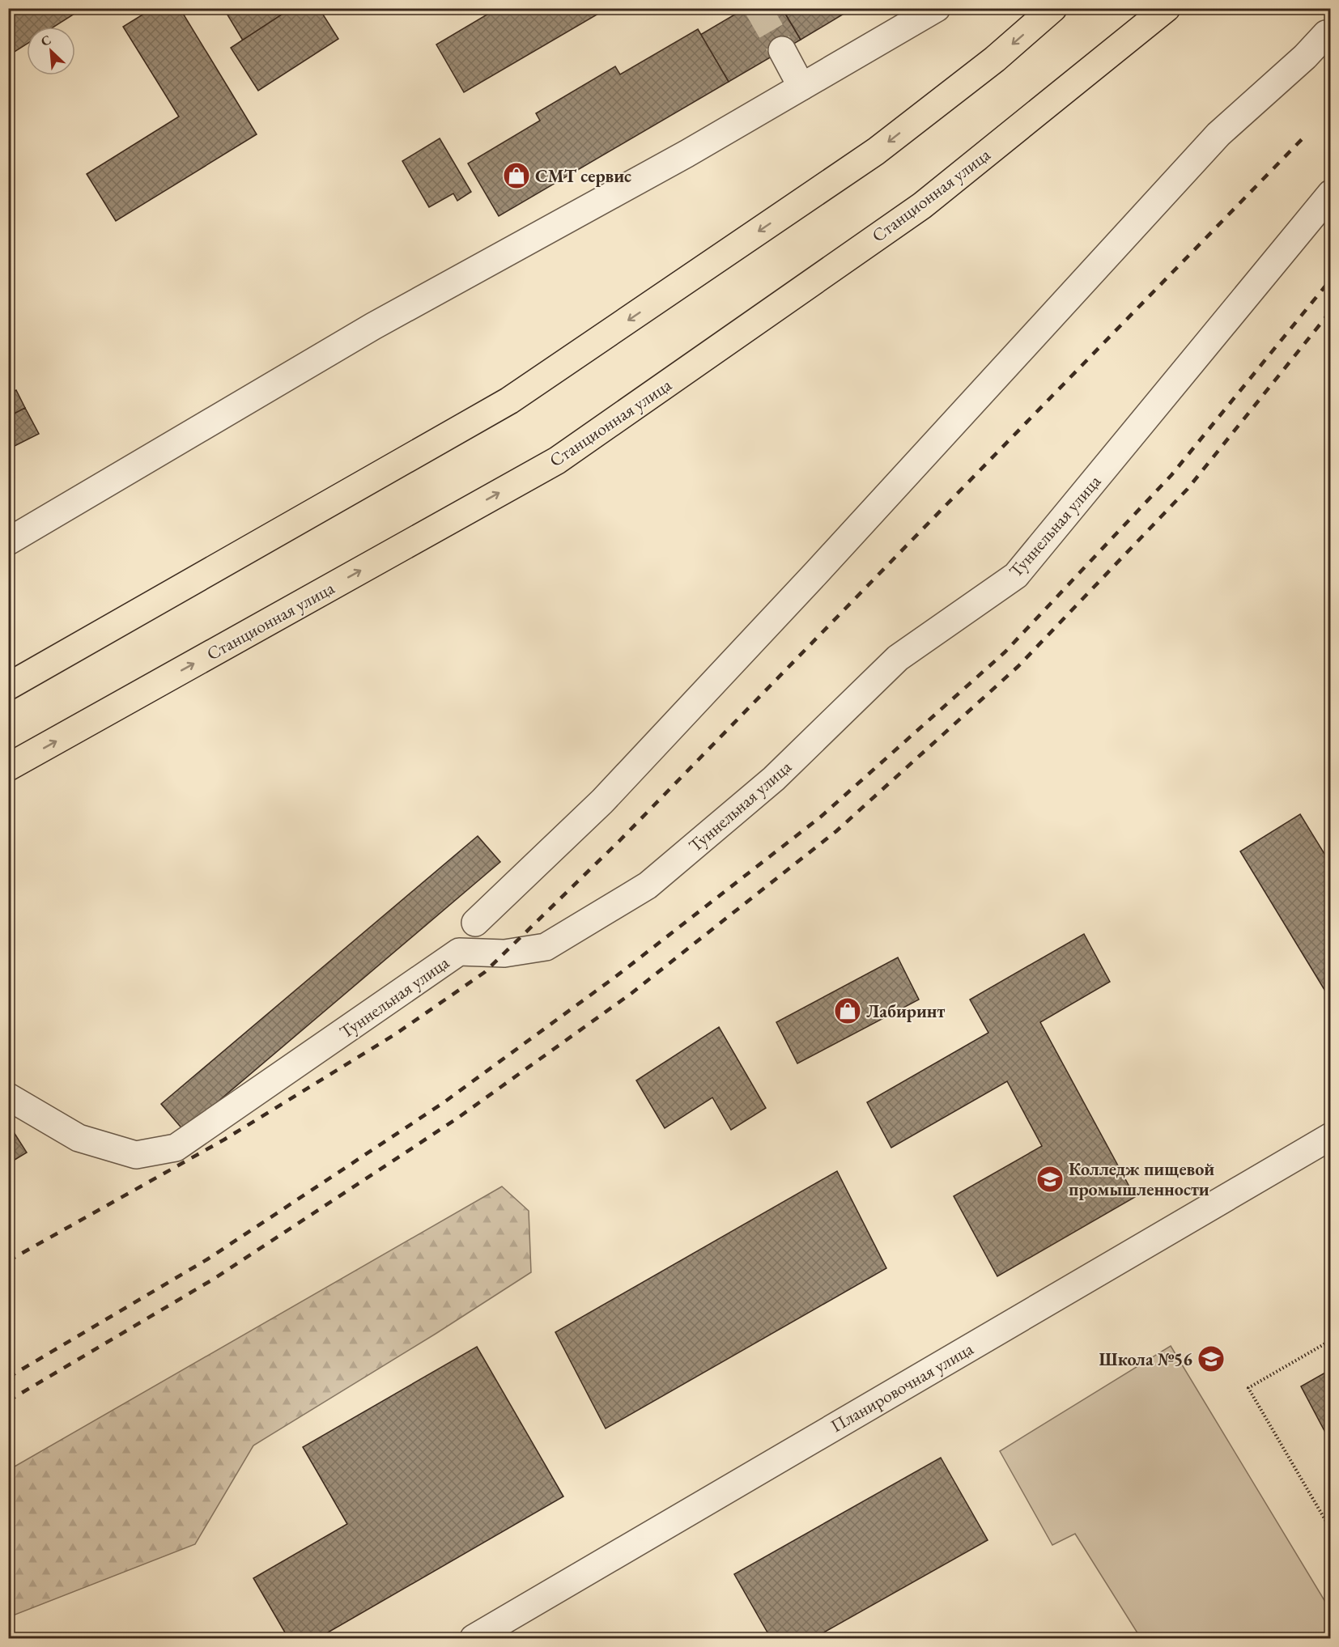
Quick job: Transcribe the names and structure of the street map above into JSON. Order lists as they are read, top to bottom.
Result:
{
  "streets": {
    "main road": ["Станционная улица"],
    "street": ["Туннельная улица", "Планировочная улица"]
  },
  "places": {
    "shop": ["СМТ сервис", "Лабиринт"],
    "school or university": ["Колледж пищевой промышленности", "Школа №56"]
  },
  "north": "top left"
}
